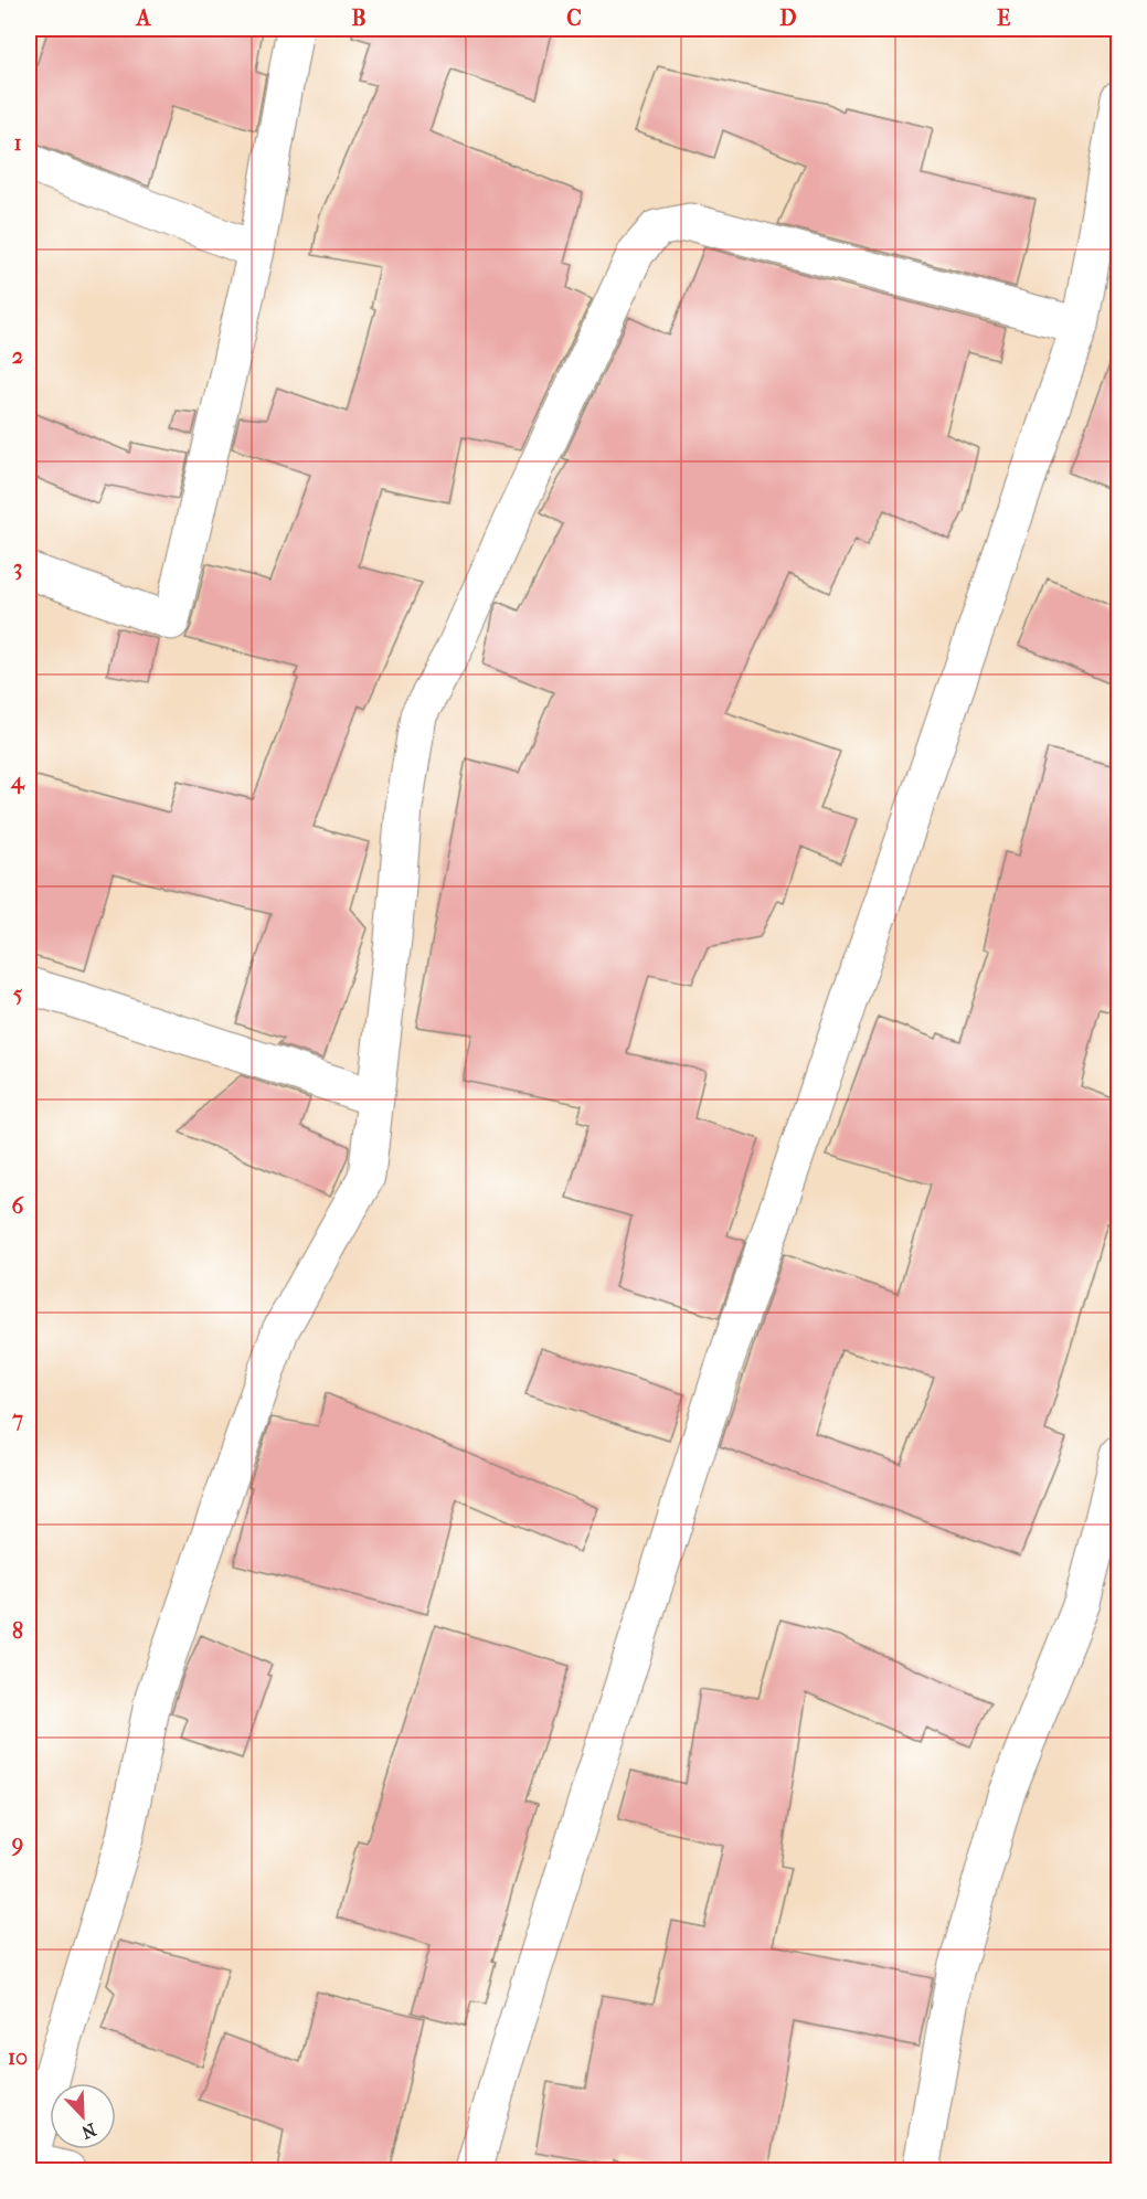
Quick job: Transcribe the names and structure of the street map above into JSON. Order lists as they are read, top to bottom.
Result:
{
  "north": "bottom right",
  "grid": {
    "columns": [
      "A",
      "B",
      "C",
      "D",
      "E"
    ],
    "rows": [
      "1",
      "2",
      "3",
      "4",
      "5",
      "6",
      "7",
      "8",
      "9",
      "10"
    ]
  }
}
